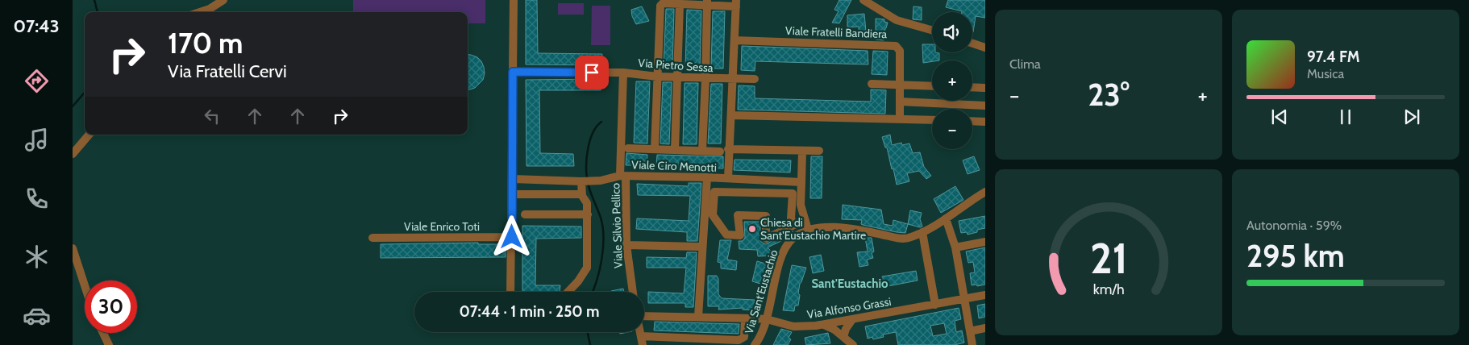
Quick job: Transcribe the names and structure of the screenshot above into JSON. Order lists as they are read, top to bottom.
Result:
{
  "streets": {
    "street": [
      "Viale Fratelli Bandiera",
      "Via Pietro Sessa",
      "Viale Ciro Menotti",
      "Viale Silvio Pellico",
      "Viale Enrico Toti",
      "Via Sant'Eustachio",
      "Via Alfonso Grassi"
    ]
  },
  "crossings": [
    ["Via Pietro Sessa", "Viale Ciro Menotti"],
    ["Via Pietro Sessa", "Viale Silvio Pellico"],
    ["Viale Ciro Menotti", "Viale Silvio Pellico"],
    ["Via Sant'Eustachio", "Via Alfonso Grassi"]
  ],
  "districts": ["Sant'Eustachio"],
  "places": ["Chiesa di Sant'Eustachio Martire"],
  "page": {
    "tabs": "07:43",
    "tile": [
      "Clima",
      ["Autonomia · 59%", "295 km"]
    ],
    "map_buttons": ["+", "−"],
    "turn": ["170 m", "Via Fratelli Cervi"],
    "song": ["97.4 FM", "Musica"],
    "heat": ["−", "23°", "+"],
    "limit": "30",
    "trip": "07:44 · 1 min · 250 m",
    "gauge": ["21", "km/h"]
  }
}
